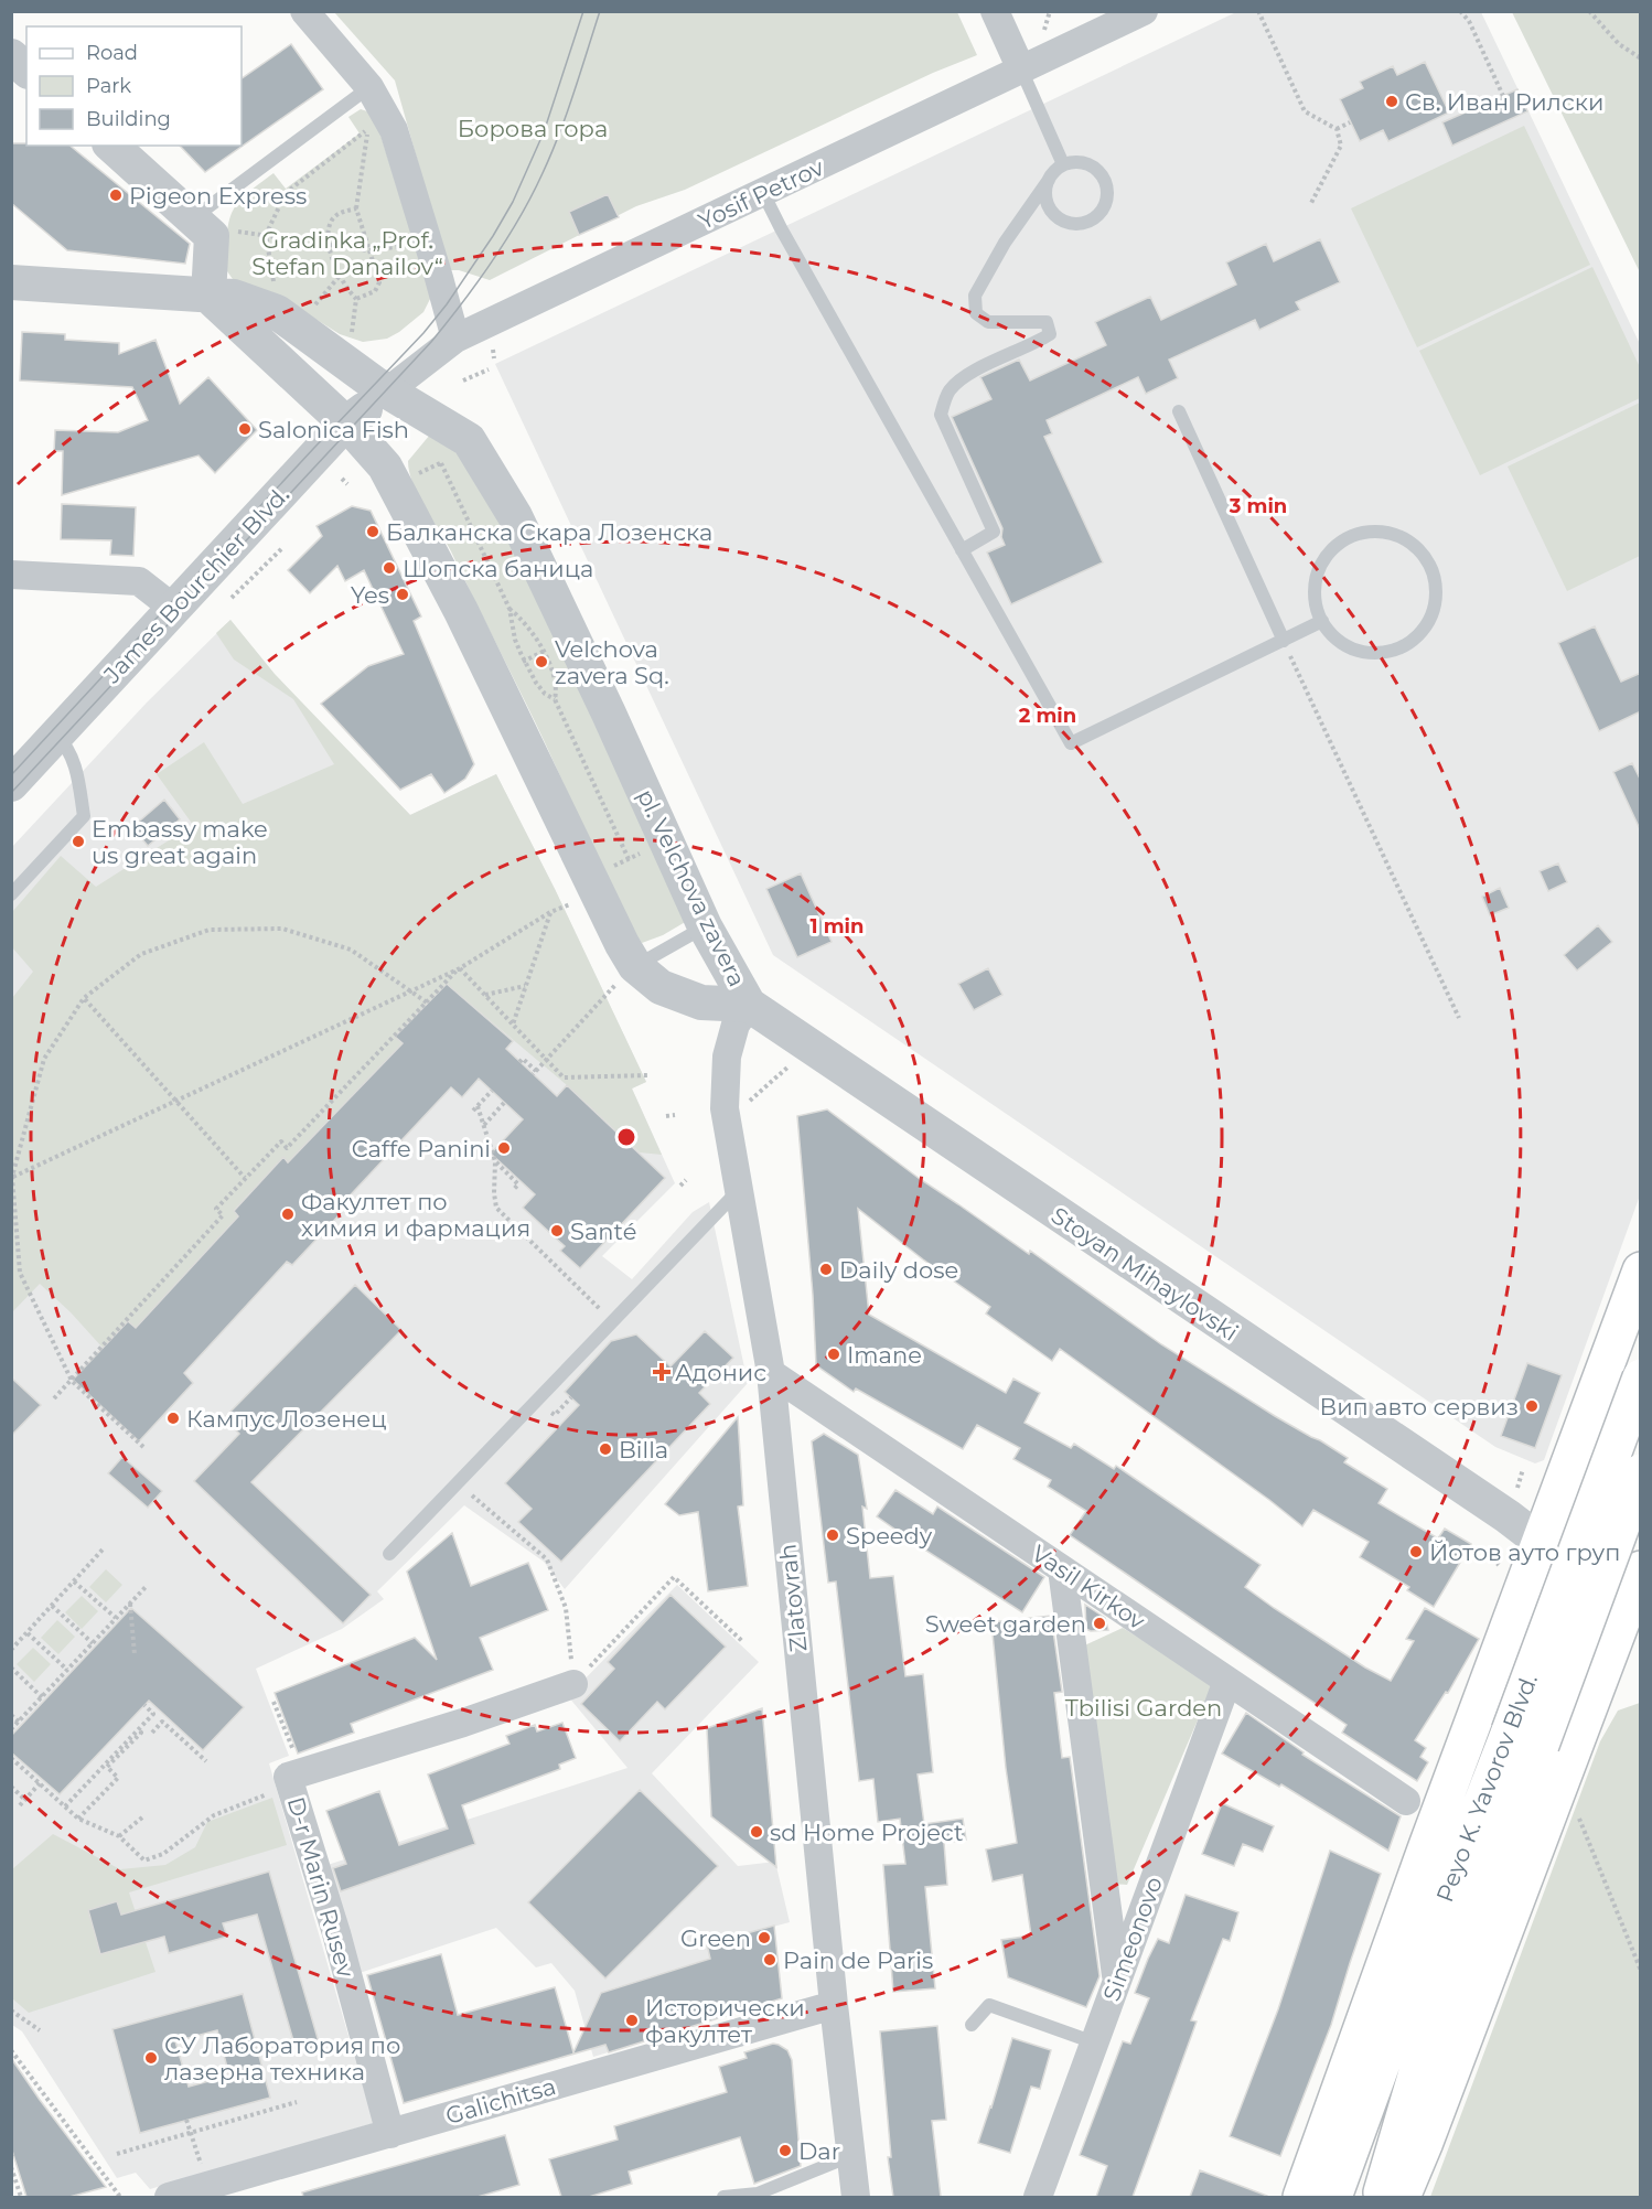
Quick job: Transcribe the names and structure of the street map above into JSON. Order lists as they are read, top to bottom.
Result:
{
  "streets": {
    "main road": ["Peyo K. Yavorov Blvd."],
    "street": [
      "Yosif Petrov",
      "James Bourchier Blvd.",
      "pl. Velchova zavera",
      "Stoyan Mihaylovski",
      "Vasil Kirkov",
      "Zlatovrah",
      "D-r Marin Rusev",
      "Simeonovo",
      "Galichitsa"
    ]
  },
  "crossings": [
    ["Yosif Petrov", "James Bourchier Blvd."],
    ["Yosif Petrov", "pl. Velchova zavera"],
    ["James Bourchier Blvd.", "pl. Velchova zavera"],
    ["pl. Velchova zavera", "Stoyan Mihaylovski"],
    ["pl. Velchova zavera", "Zlatovrah"],
    ["Stoyan Mihaylovski", "Zlatovrah"],
    ["Vasil Kirkov", "Zlatovrah"],
    ["Vasil Kirkov", "Simeonovo"],
    ["Zlatovrah", "Galichitsa"],
    ["D-r Marin Rusev", "Galichitsa"]
  ],
  "parks": ["Борова гора", "Gradinka „Prof. Stefan Danailov“", "Tbilisi Garden"],
  "places": {
    "other": [
      "Св. Иван Рилски",
      "Pigeon Express",
      "Salonica Fish",
      "Балканска Скара Лозенска",
      "Шопска баница",
      "Yes",
      "Velchova zavera Sq.",
      "Embassy make us great again",
      "Caffe Panini",
      "Факултет по химия и фармация",
      "Santé",
      "Daily dose",
      "Imane",
      "Вип авто сервиз",
      "Кампус Лозенец",
      "Billa",
      "Speedy",
      "Йотов ауто груп",
      "Sweet garden",
      "sd Home Project",
      "Green",
      "Pain de Paris",
      "Исторически факултет",
      "СУ Лаборатория по лазерна техника",
      "Dar"
    ],
    "health": ["Адонис"]
  },
  "legend": ["Road", "Park", "Building"],
  "rings": ["3 min", "2 min", "1 min"]
}
